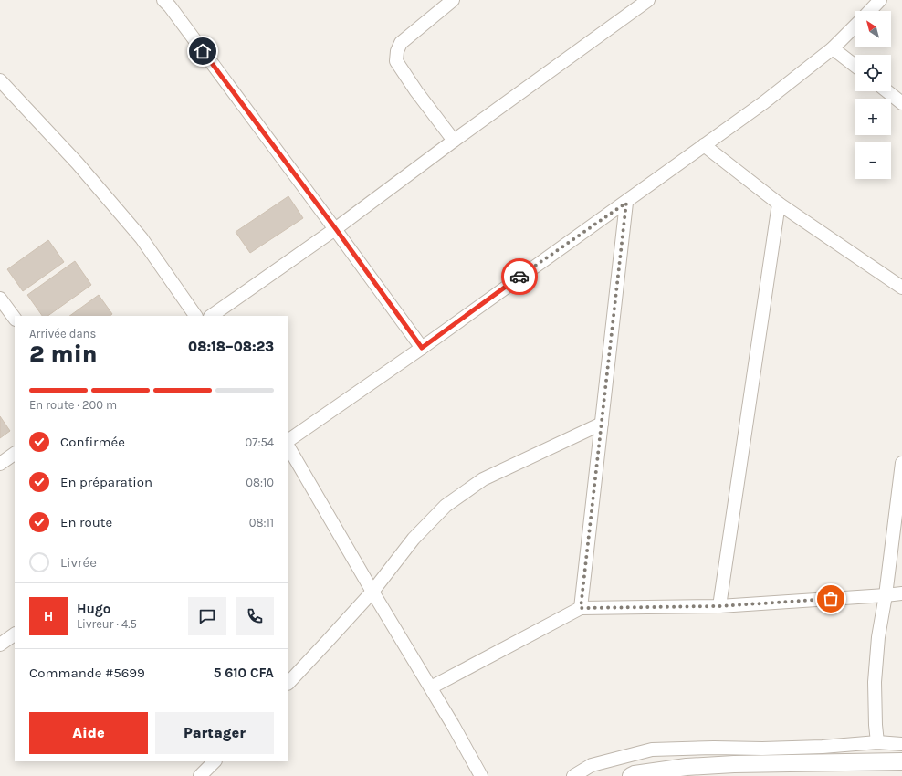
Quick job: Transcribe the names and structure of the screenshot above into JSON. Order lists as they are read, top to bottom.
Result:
{
  "north": "top left",
  "page": {
    "map_buttons": ["+", "−"],
    "heading": ["2 min", "Arrivée dans", "08:18–08:23"],
    "panel": [
      "Hugo",
      "Livreur · 4.5",
      "Commande #5699",
      "5 610 CFA"
    ],
    "bar": "En route · 200 m",
    "list": [
      ["Confirmée", "07:54"],
      ["En préparation", "08:10"],
      ["En route", "08:11"],
      "Livrée"
    ],
    "round": "H",
    "buttons": ["Aide", "Partager"]
  }
}
